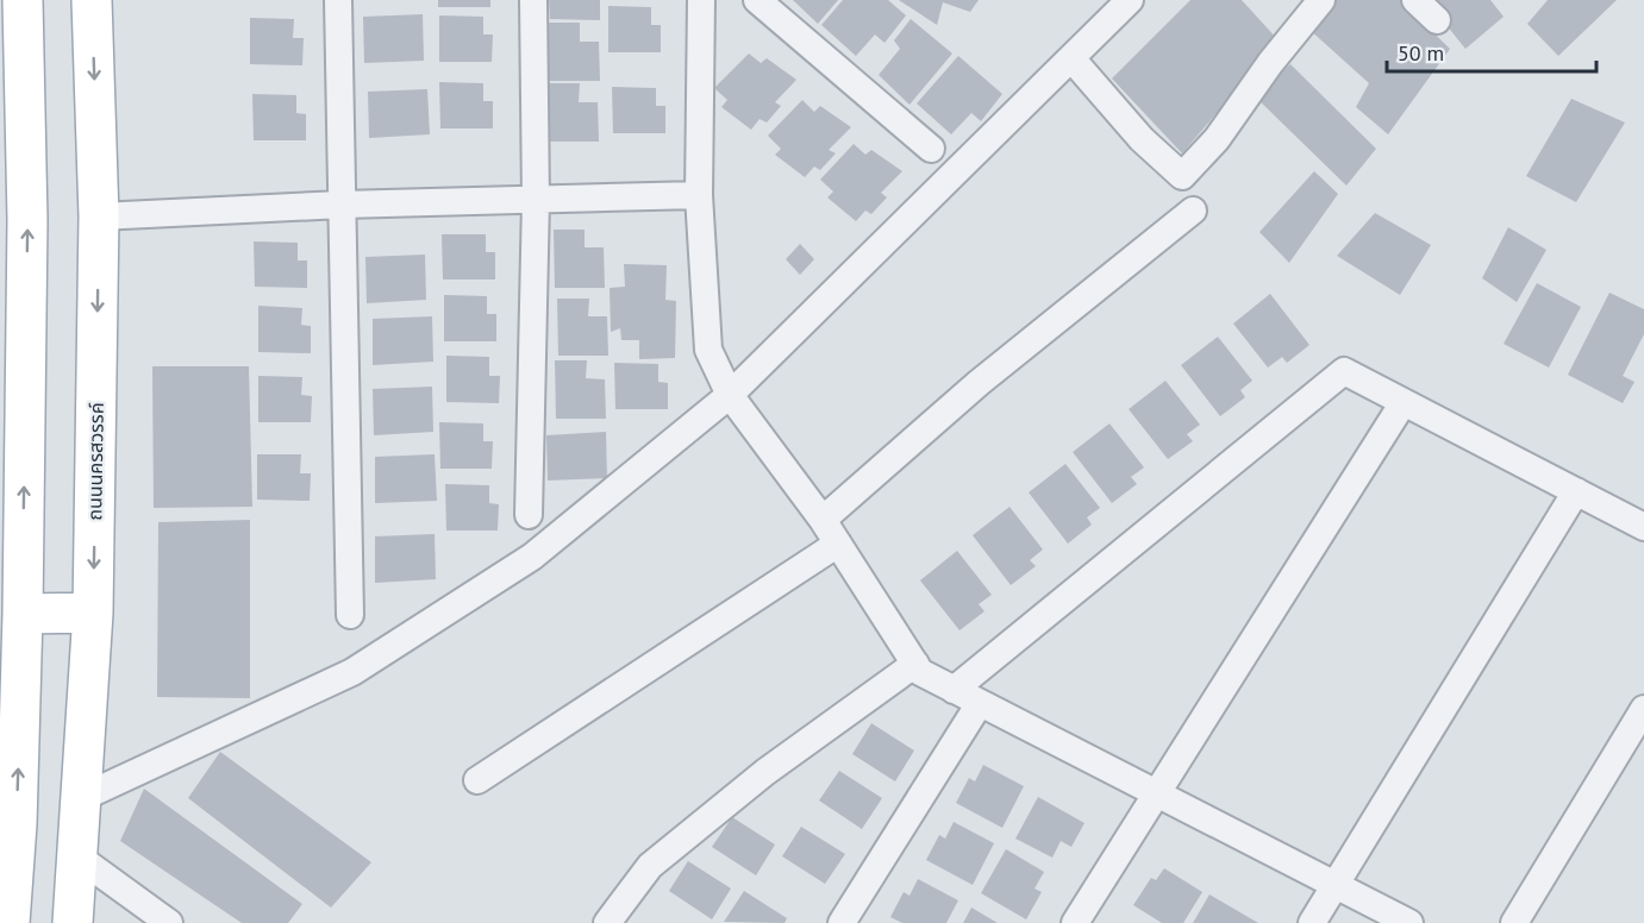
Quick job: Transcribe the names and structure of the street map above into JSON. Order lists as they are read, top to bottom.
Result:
{
  "streets": {
    "main road": ["ถนนนครสวรรค์"]
  },
  "scale_bar": "50 m"
}
